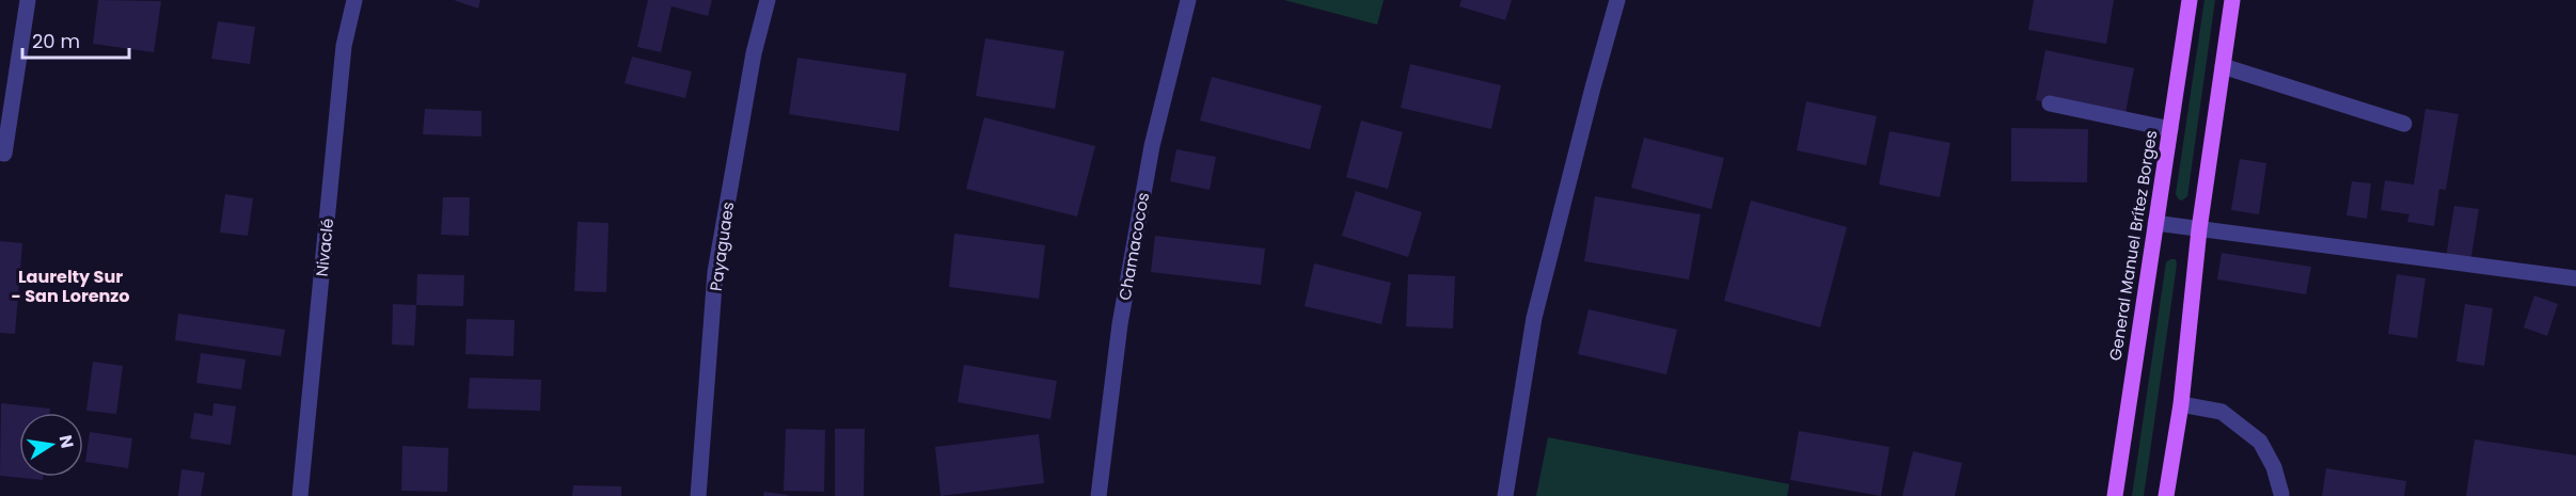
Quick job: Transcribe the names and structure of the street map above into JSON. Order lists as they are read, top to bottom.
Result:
{
  "streets": {
    "main road": ["General Manuel Brítez Borges"],
    "street": ["Payaguaes", "Chamacocos", "Nivaclé"]
  },
  "districts": ["Laurelty Sur - San Lorenzo"],
  "scale_bar": "20 m",
  "north": "right"
}
